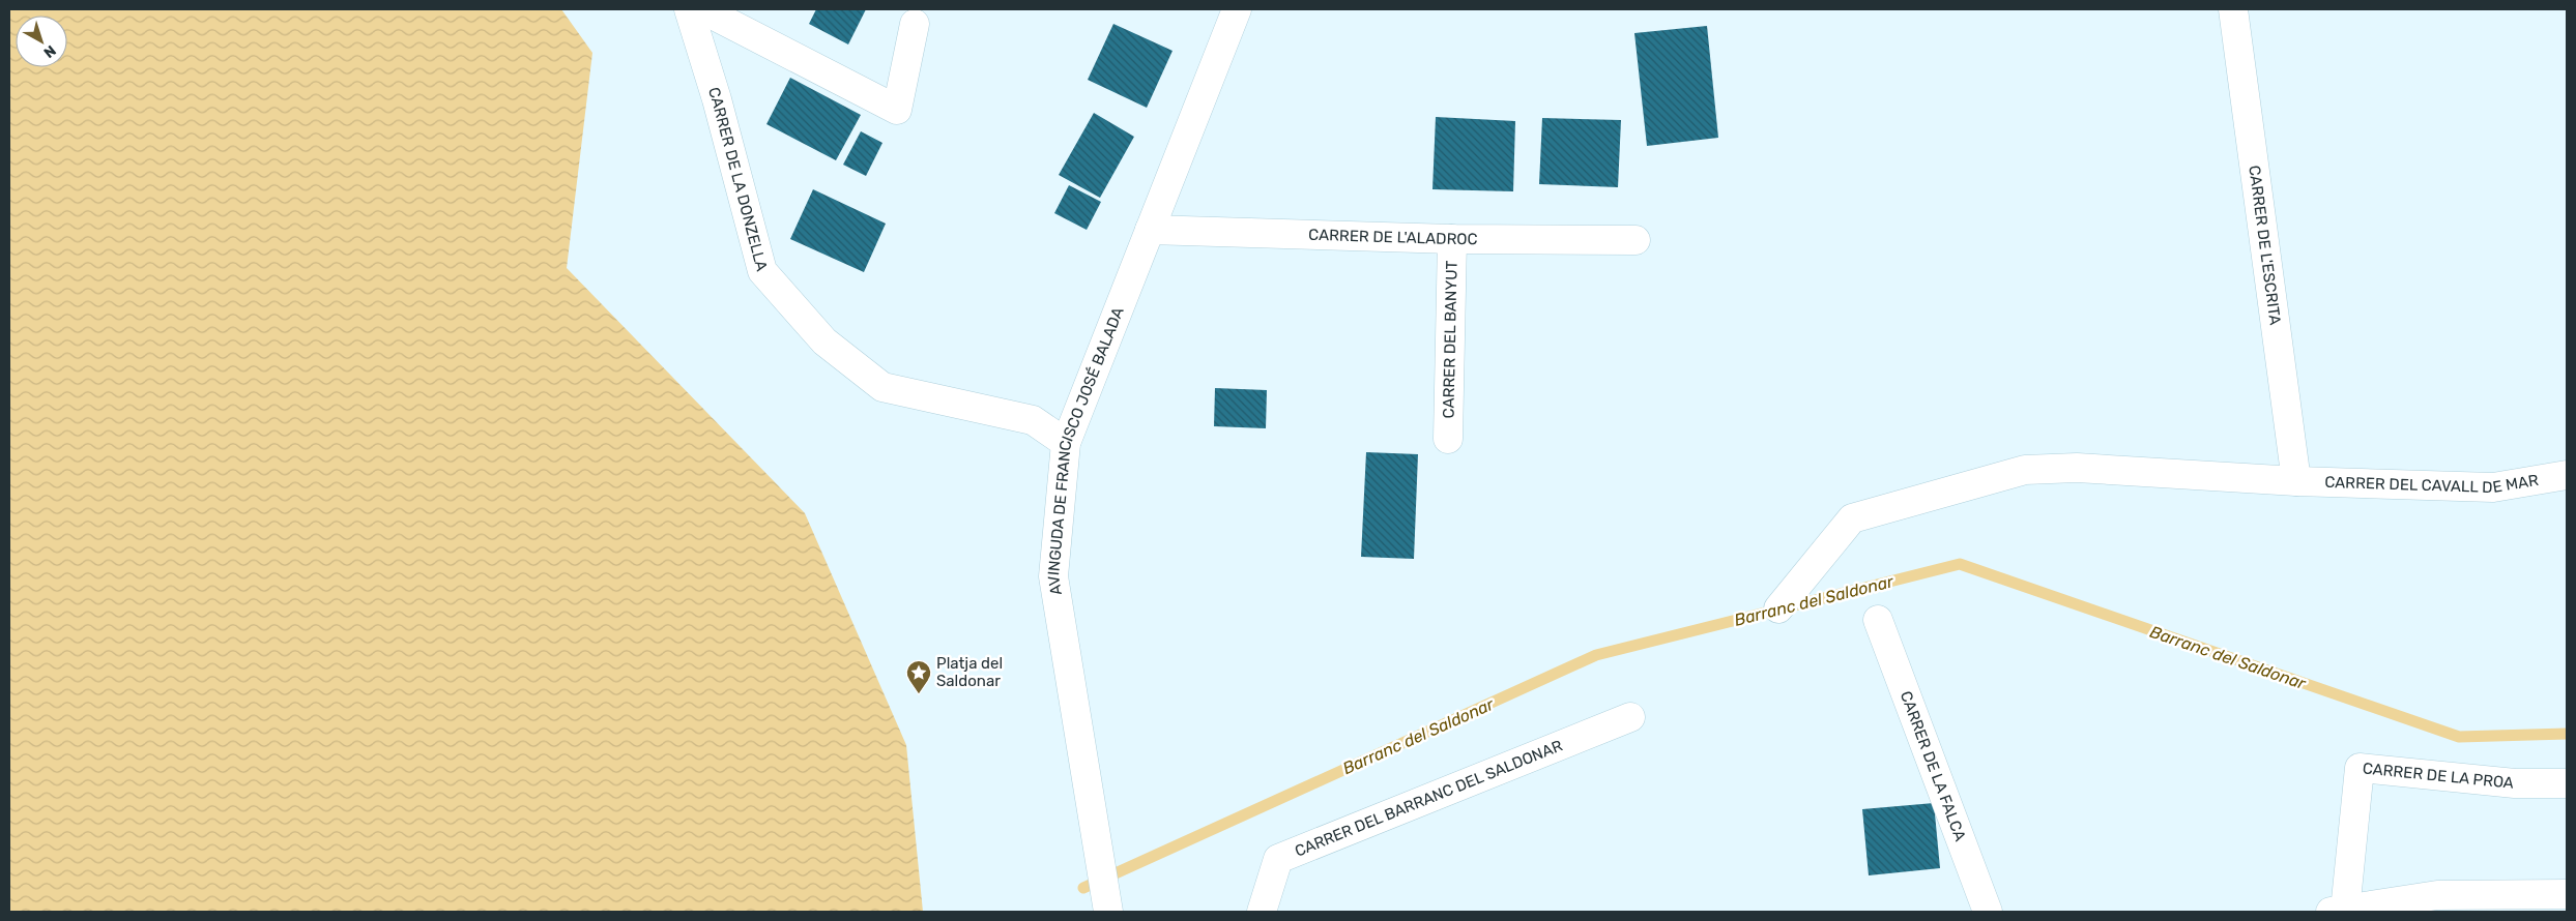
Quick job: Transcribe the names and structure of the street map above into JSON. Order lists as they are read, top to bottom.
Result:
{
  "streets": {
    "street": [
      "CARRER DE LA DONZELLA",
      "CARRER DE L'ALADROC",
      "CARRER DE L'ESCRITA",
      "CARRER DEL BANYUT",
      "AVINGUDA DE FRANCISCO JOSÉ BALADA",
      "CARRER DEL CAVALL DE MAR",
      "CARRER DE LA FALCA",
      "CARRER DE LA PROA",
      "CARRER DEL BARRANC DEL SALDONAR"
    ]
  },
  "crossings": [
    ["CARRER DE LA DONZELLA", "AVINGUDA DE FRANCISCO JOSÉ BALADA"],
    ["CARRER DE L'ALADROC", "CARRER DEL BANYUT"],
    ["CARRER DE L'ALADROC", "AVINGUDA DE FRANCISCO JOSÉ BALADA"],
    ["CARRER DE L'ESCRITA", "CARRER DEL CAVALL DE MAR"]
  ],
  "water": ["Barranc del Saldonar"],
  "places": {
    "place": ["Platja del Saldonar"]
  },
  "north": "bottom right"
}
